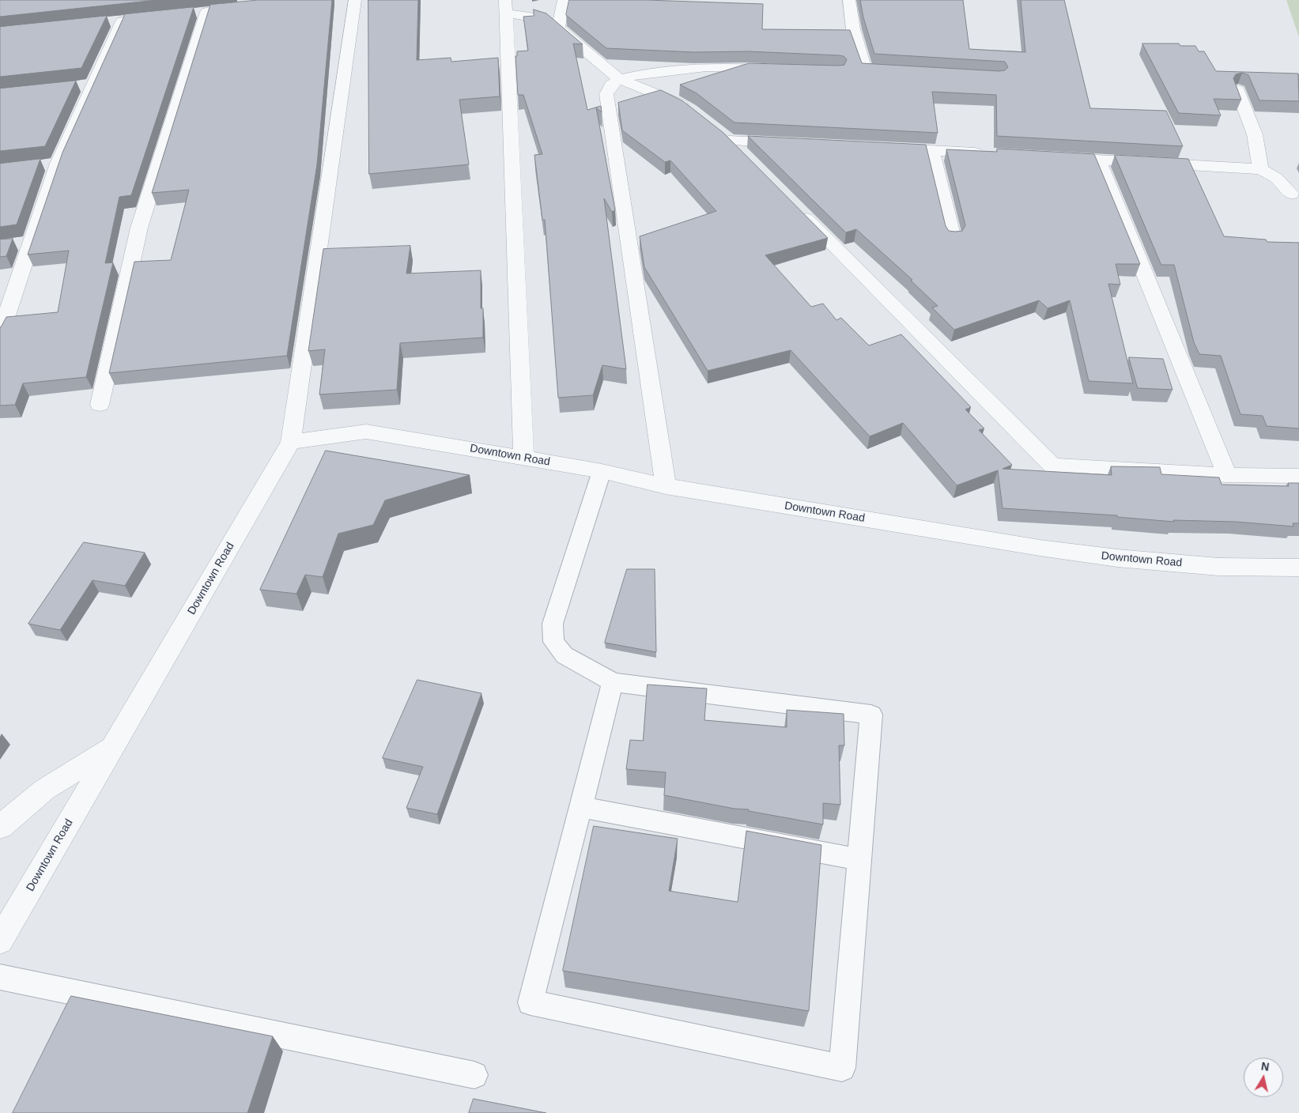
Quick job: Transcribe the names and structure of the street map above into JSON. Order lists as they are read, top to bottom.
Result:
{
  "streets": {
    "street": ["Downtown Road"]
  },
  "north": "top"
}
